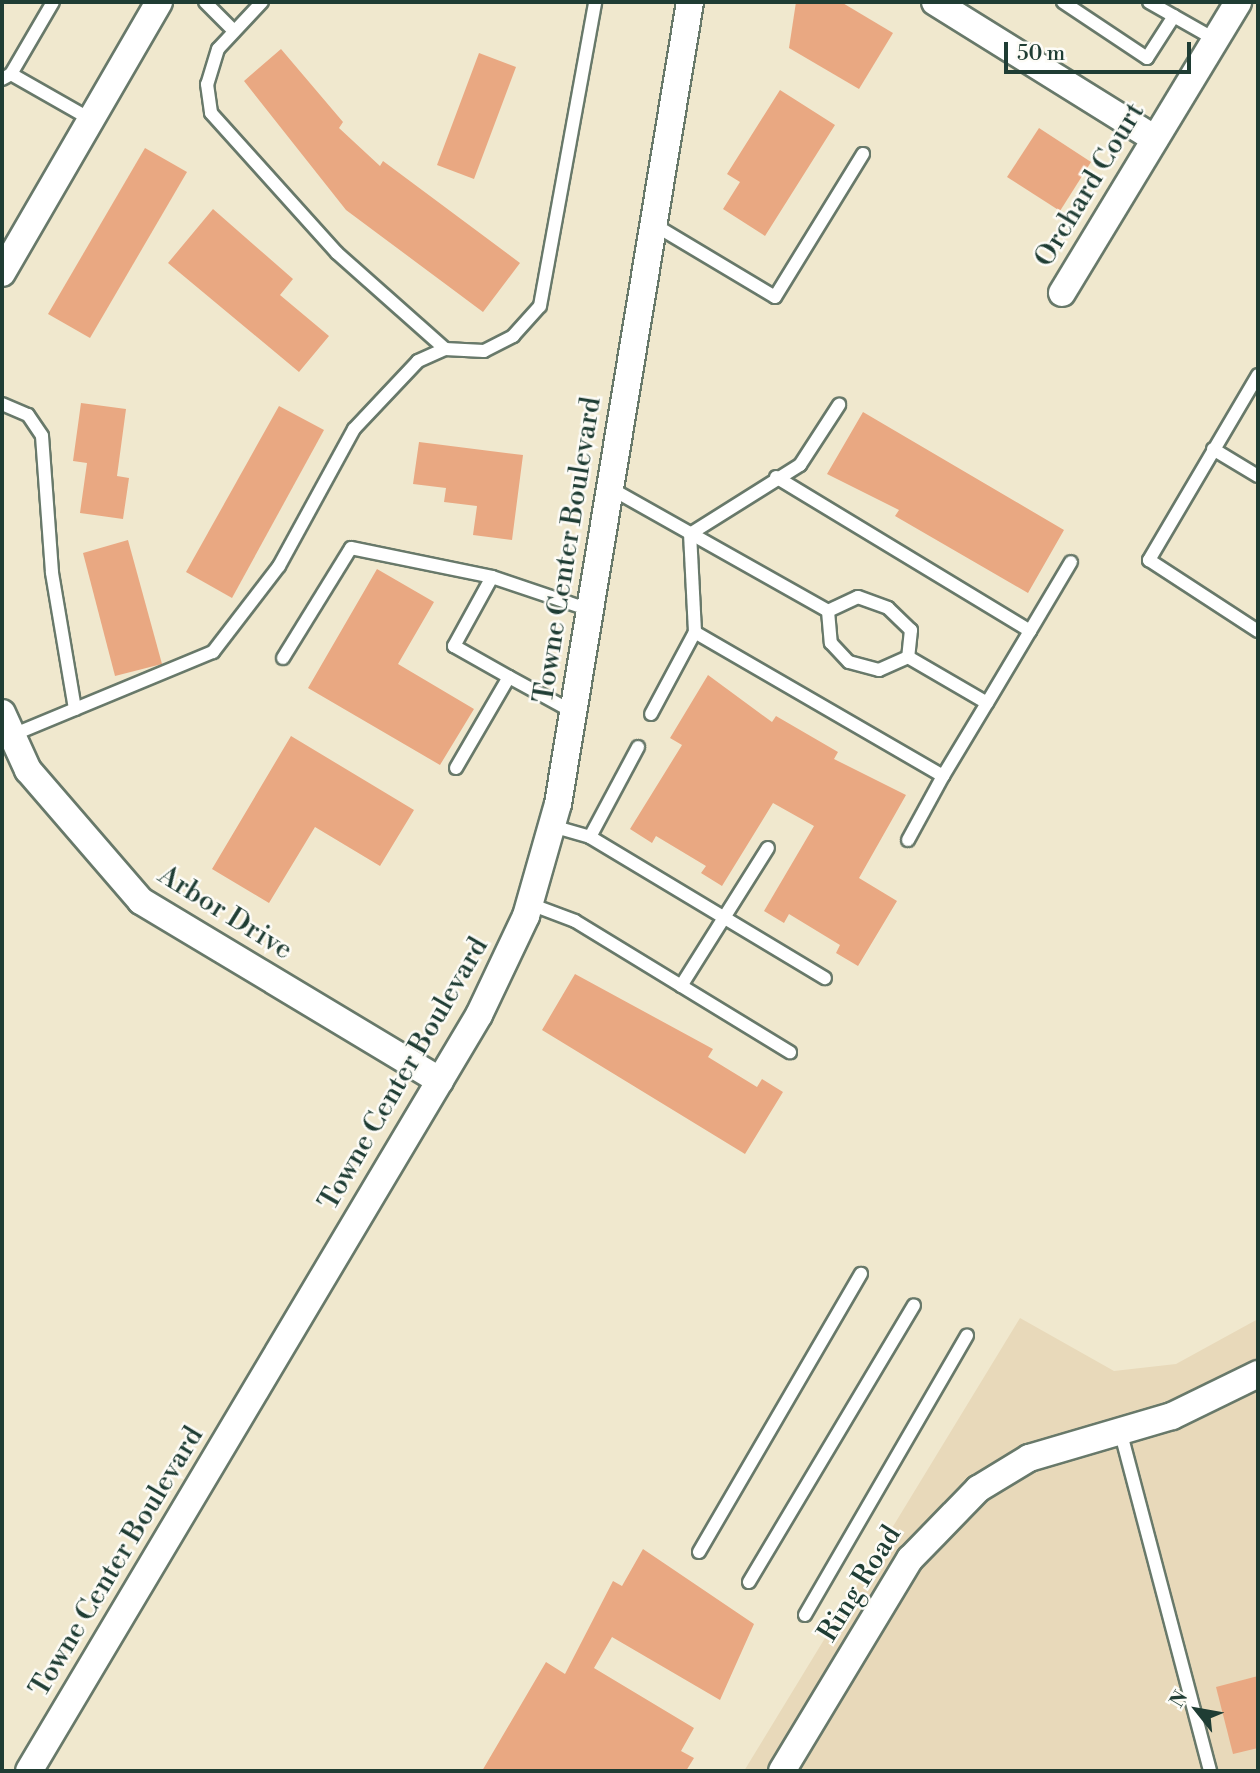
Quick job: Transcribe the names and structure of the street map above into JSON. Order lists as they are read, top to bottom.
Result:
{
  "streets": {
    "street": [
      "Orchard Court",
      "Towne Center Boulevard",
      "Arbor Drive",
      "Ring Road"
    ]
  },
  "crossings": [
    ["Towne Center Boulevard", "Arbor Drive"]
  ],
  "scale_bar": "50 m",
  "north": "top left"
}
